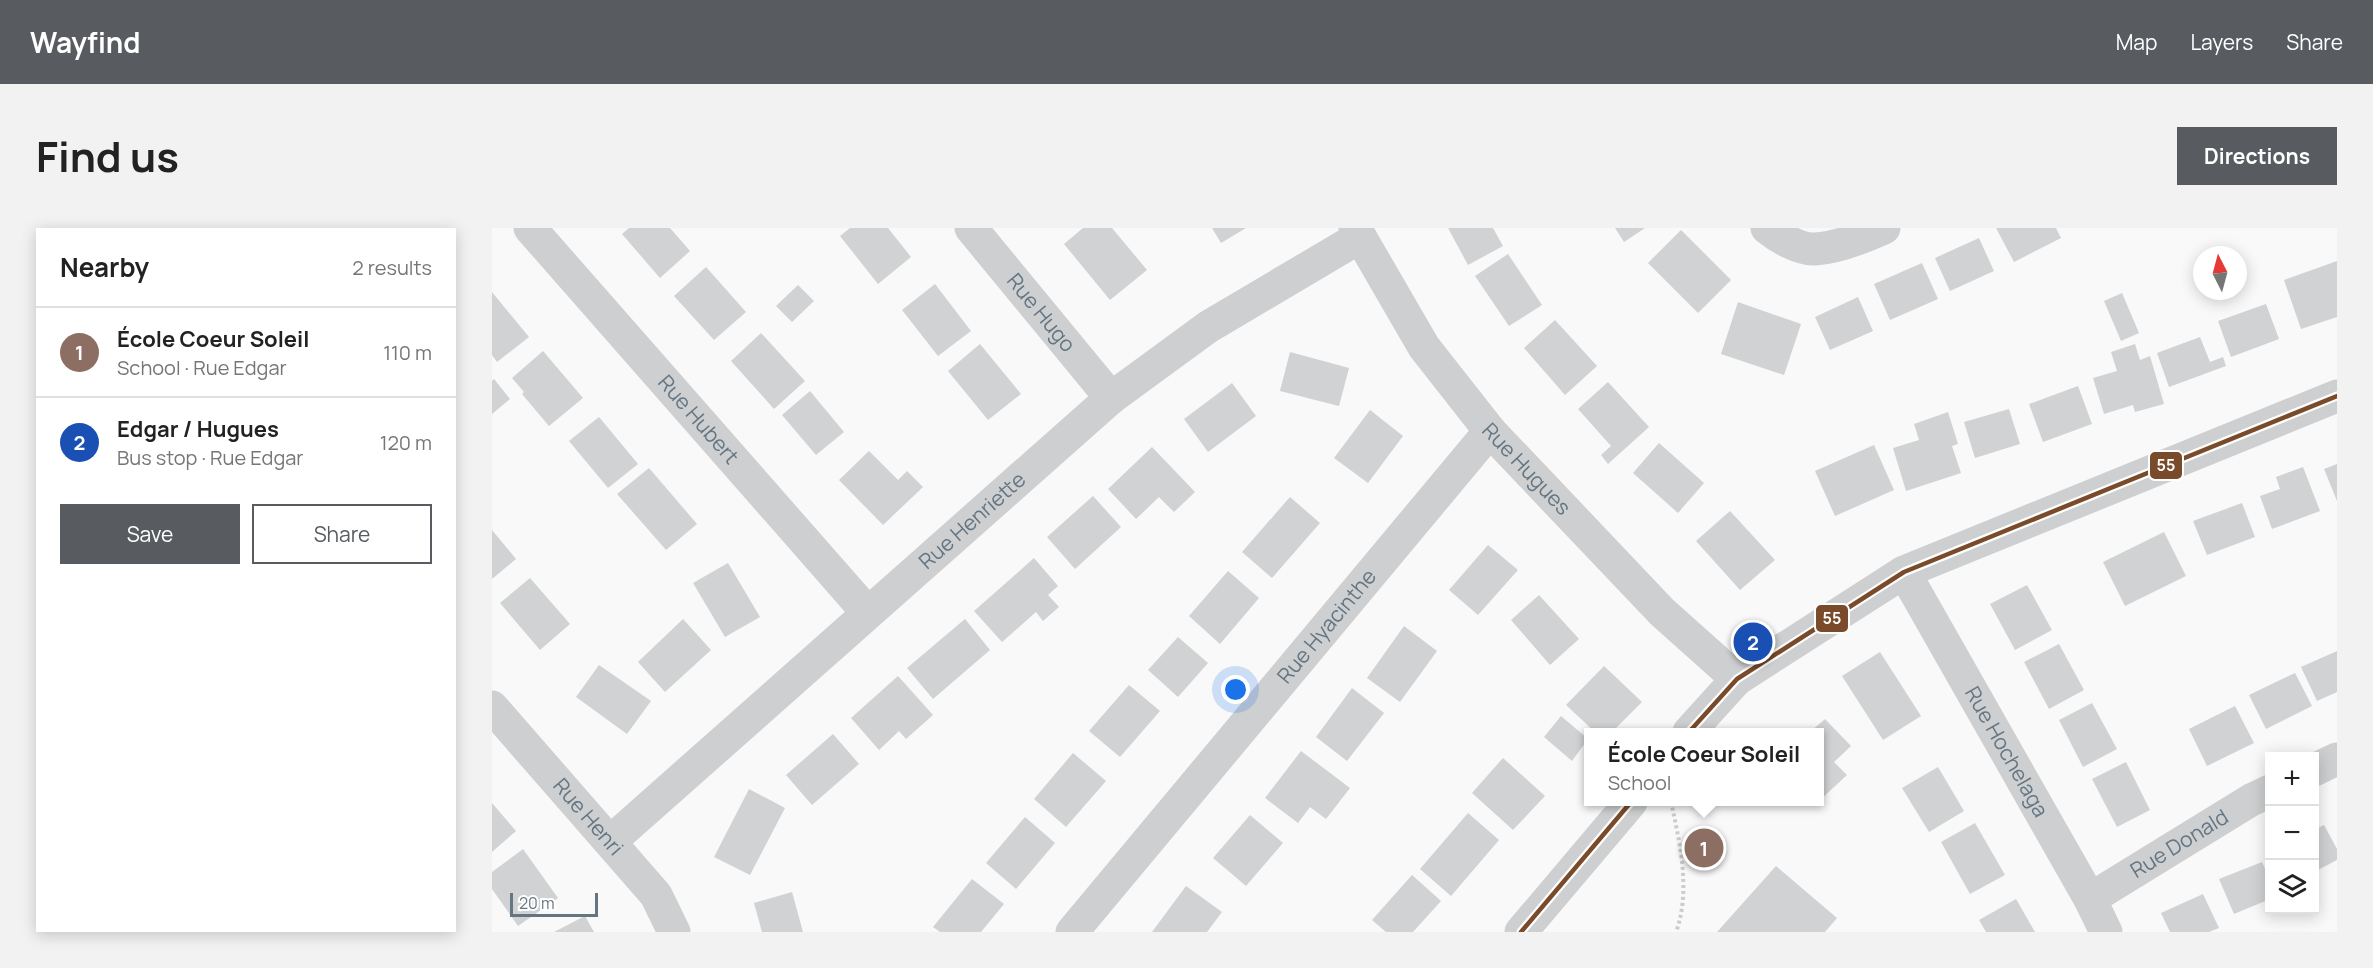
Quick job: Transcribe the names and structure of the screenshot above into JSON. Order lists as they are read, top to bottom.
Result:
{
  "streets": {
    "street": [
      "Rue Hugo",
      "Rue Hubert",
      "Rue Hugues",
      "Rue Henriette",
      "Rue Hyacinthe",
      "Rue Hochelaga",
      "Rue Henri",
      "Rue Donald"
    ]
  },
  "crossings": [
    ["Rue Hugo", "Rue Henriette"],
    ["Rue Hubert", "Rue Henriette"],
    ["Rue Hugues", "Rue Henriette"],
    ["Rue Hugues", "Rue Hyacinthe"],
    ["Rue Henriette", "Rue Henri"],
    ["Rue Hochelaga", "Rue Donald"]
  ],
  "lines": ["transit line 55"],
  "scale_bar": "20 m",
  "north": "top",
  "page": {
    "header": "Wayfind",
    "nav": ["Map", "Layers", "Share"],
    "title": "Find us",
    "buttons": [
      "Directions",
      ["Save", "Share"]
    ],
    "heading": ["Nearby", "2 results"],
    "list": [
      {
        "mark": "1",
        "name": "École Coeur Soleil",
        "note": "School · Rue Edgar",
        "value": "110 m"
      },
      {
        "mark": "2",
        "name": "Edgar / Hugues",
        "note": "Bus stop · Rue Edgar",
        "value": "120 m"
      }
    ],
    "pins": ["2", "1"],
    "popup": ["École Coeur Soleil", "School"],
    "map_buttons": ["+", "−"],
    "scale": "20 m"
  }
}
